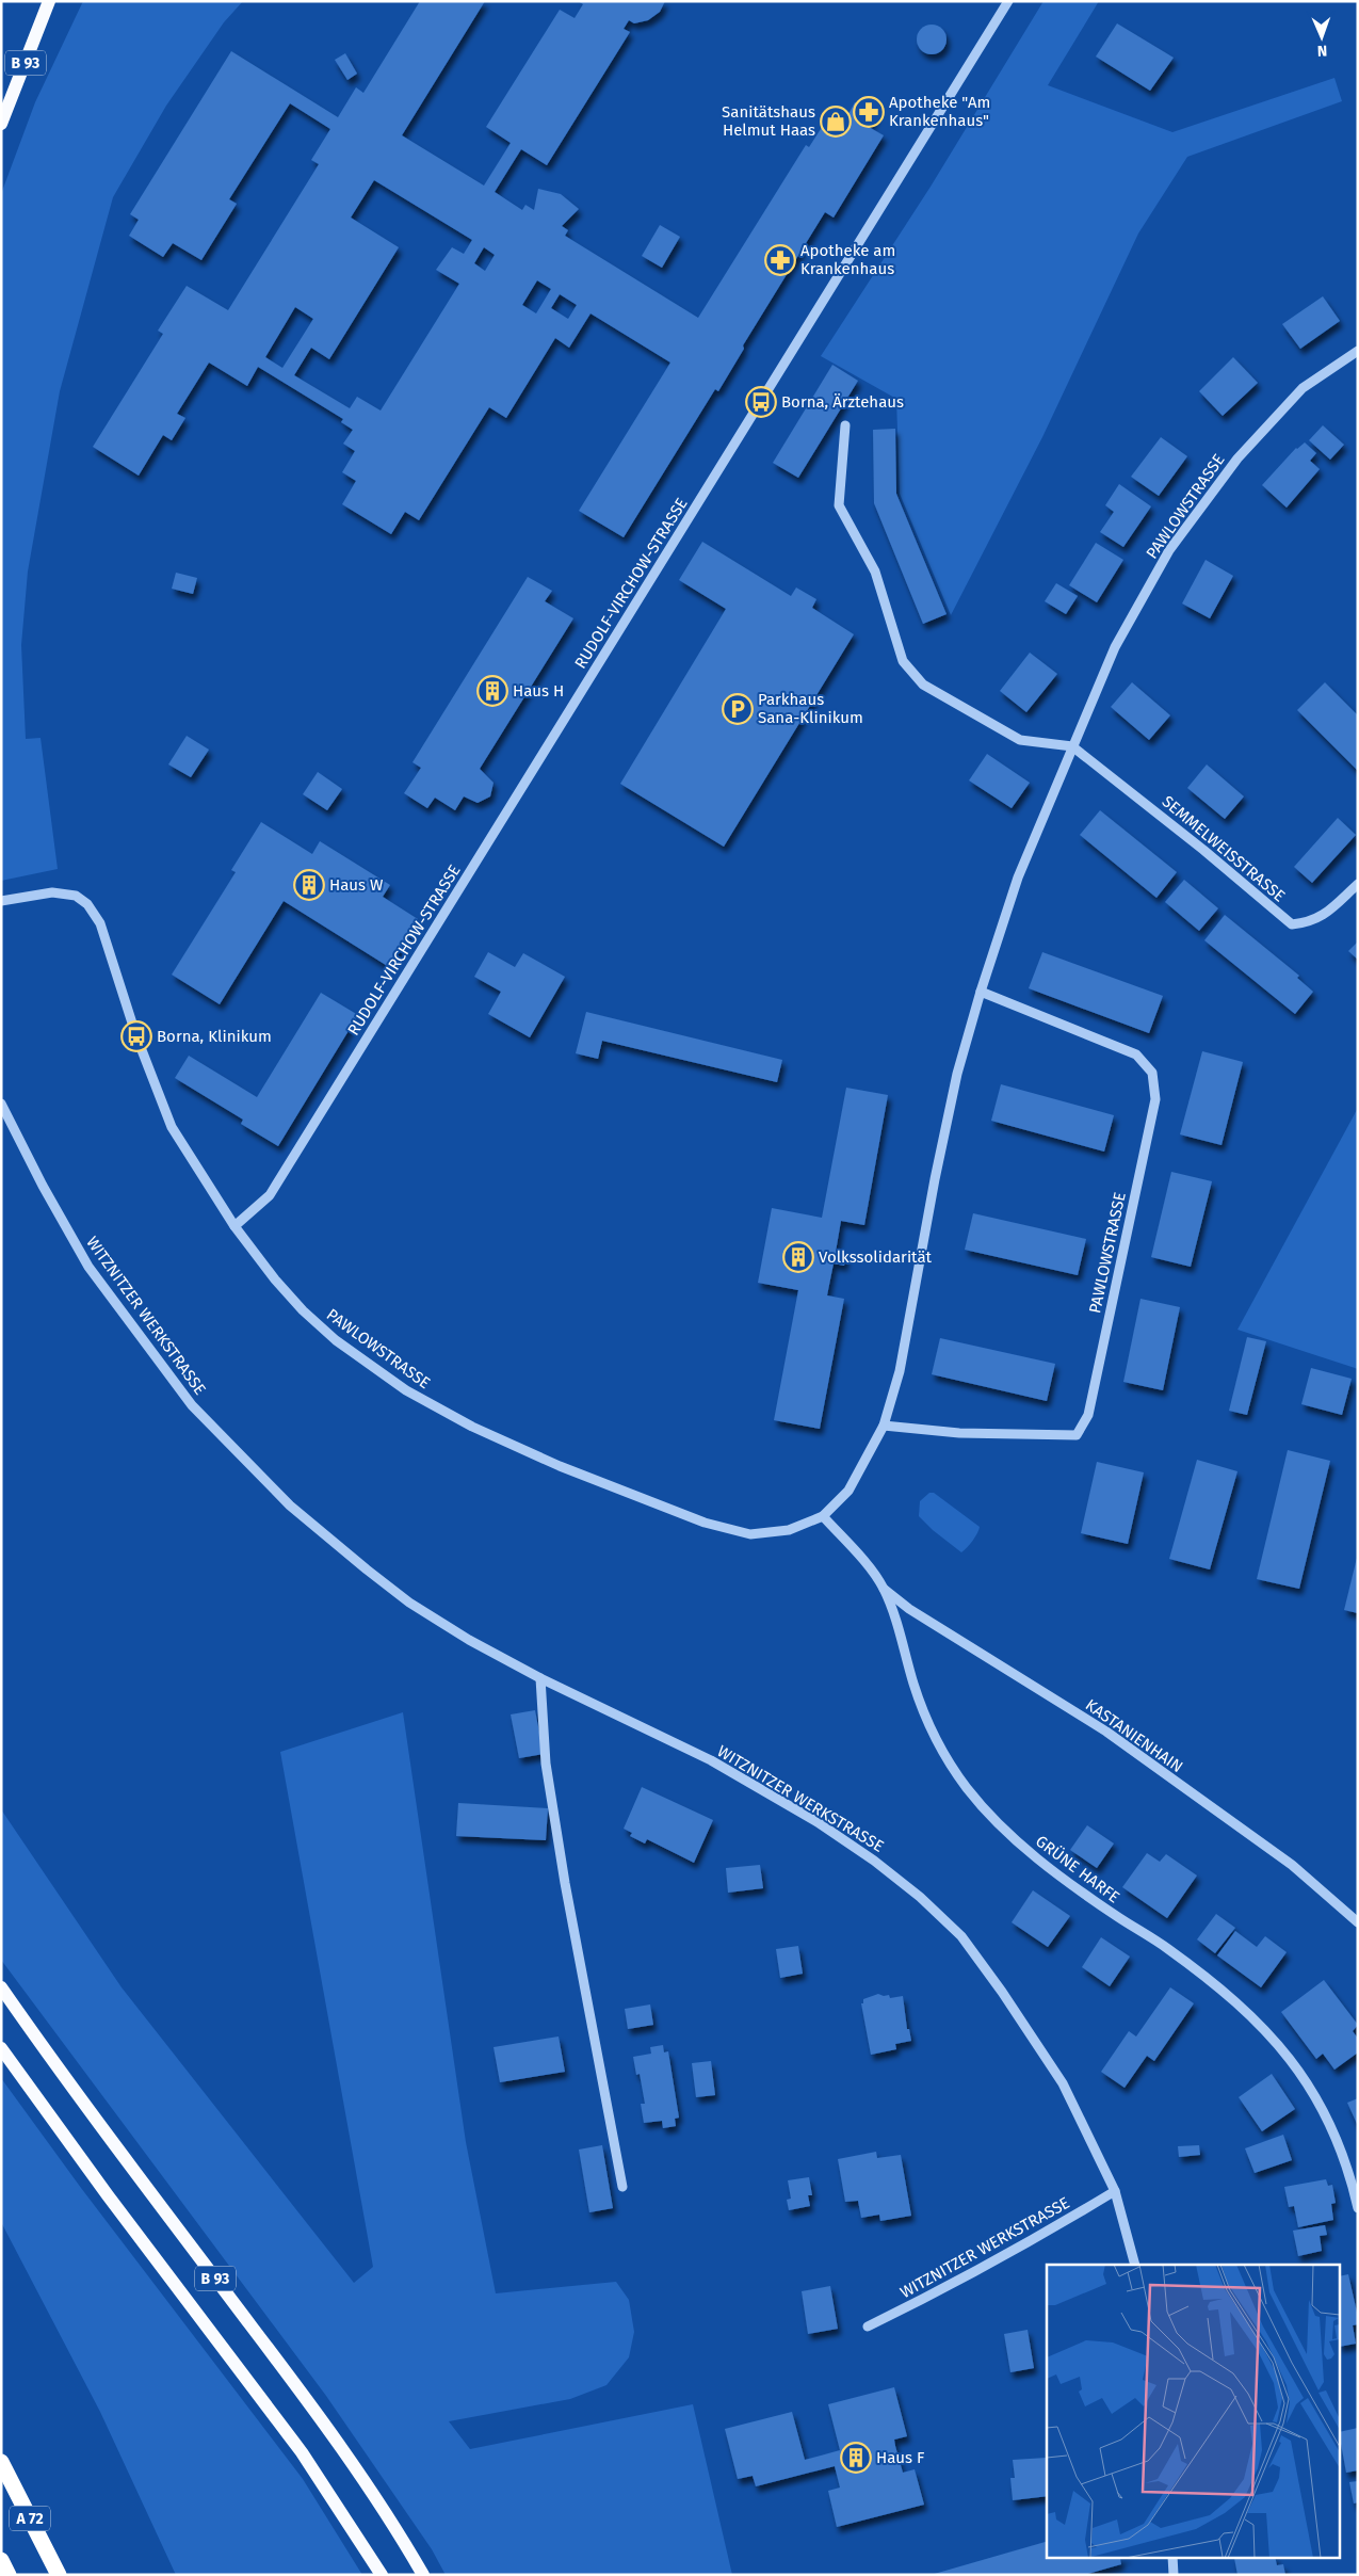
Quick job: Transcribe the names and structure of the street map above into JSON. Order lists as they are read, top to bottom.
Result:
{
  "streets": {
    "highway": ["A 72"],
    "main road": ["B 93"],
    "street": [
      "PAWLOWSTRASSE",
      "RUDOLF-VIRCHOW-STRASSE",
      "SEMMELWEISSTRASSE",
      "WITZNITZER WERKSTRASSE",
      "KASTANIENHAIN",
      "GRÜNE HARFE"
    ]
  },
  "crossings": [
    ["PAWLOWSTRASSE", "RUDOLF-VIRCHOW-STRASSE"],
    ["PAWLOWSTRASSE", "SEMMELWEISSTRASSE"],
    ["PAWLOWSTRASSE", "GRÜNE HARFE"],
    ["KASTANIENHAIN", "GRÜNE HARFE"]
  ],
  "places": {
    "pharmacy": ["Apotheke \"Am Krankenhaus\"", "Apotheke am Krankenhaus"],
    "shop": ["Sanitätshaus Helmut Haas"],
    "bus stop": ["Borna, Ärztehaus", "Borna, Klinikum"],
    "building": [
      "Haus H",
      "Haus W",
      "Volkssolidarität",
      "Haus F"
    ],
    "parking": ["Parkhaus Sana-Klinikum"]
  },
  "north": "bottom"
}
